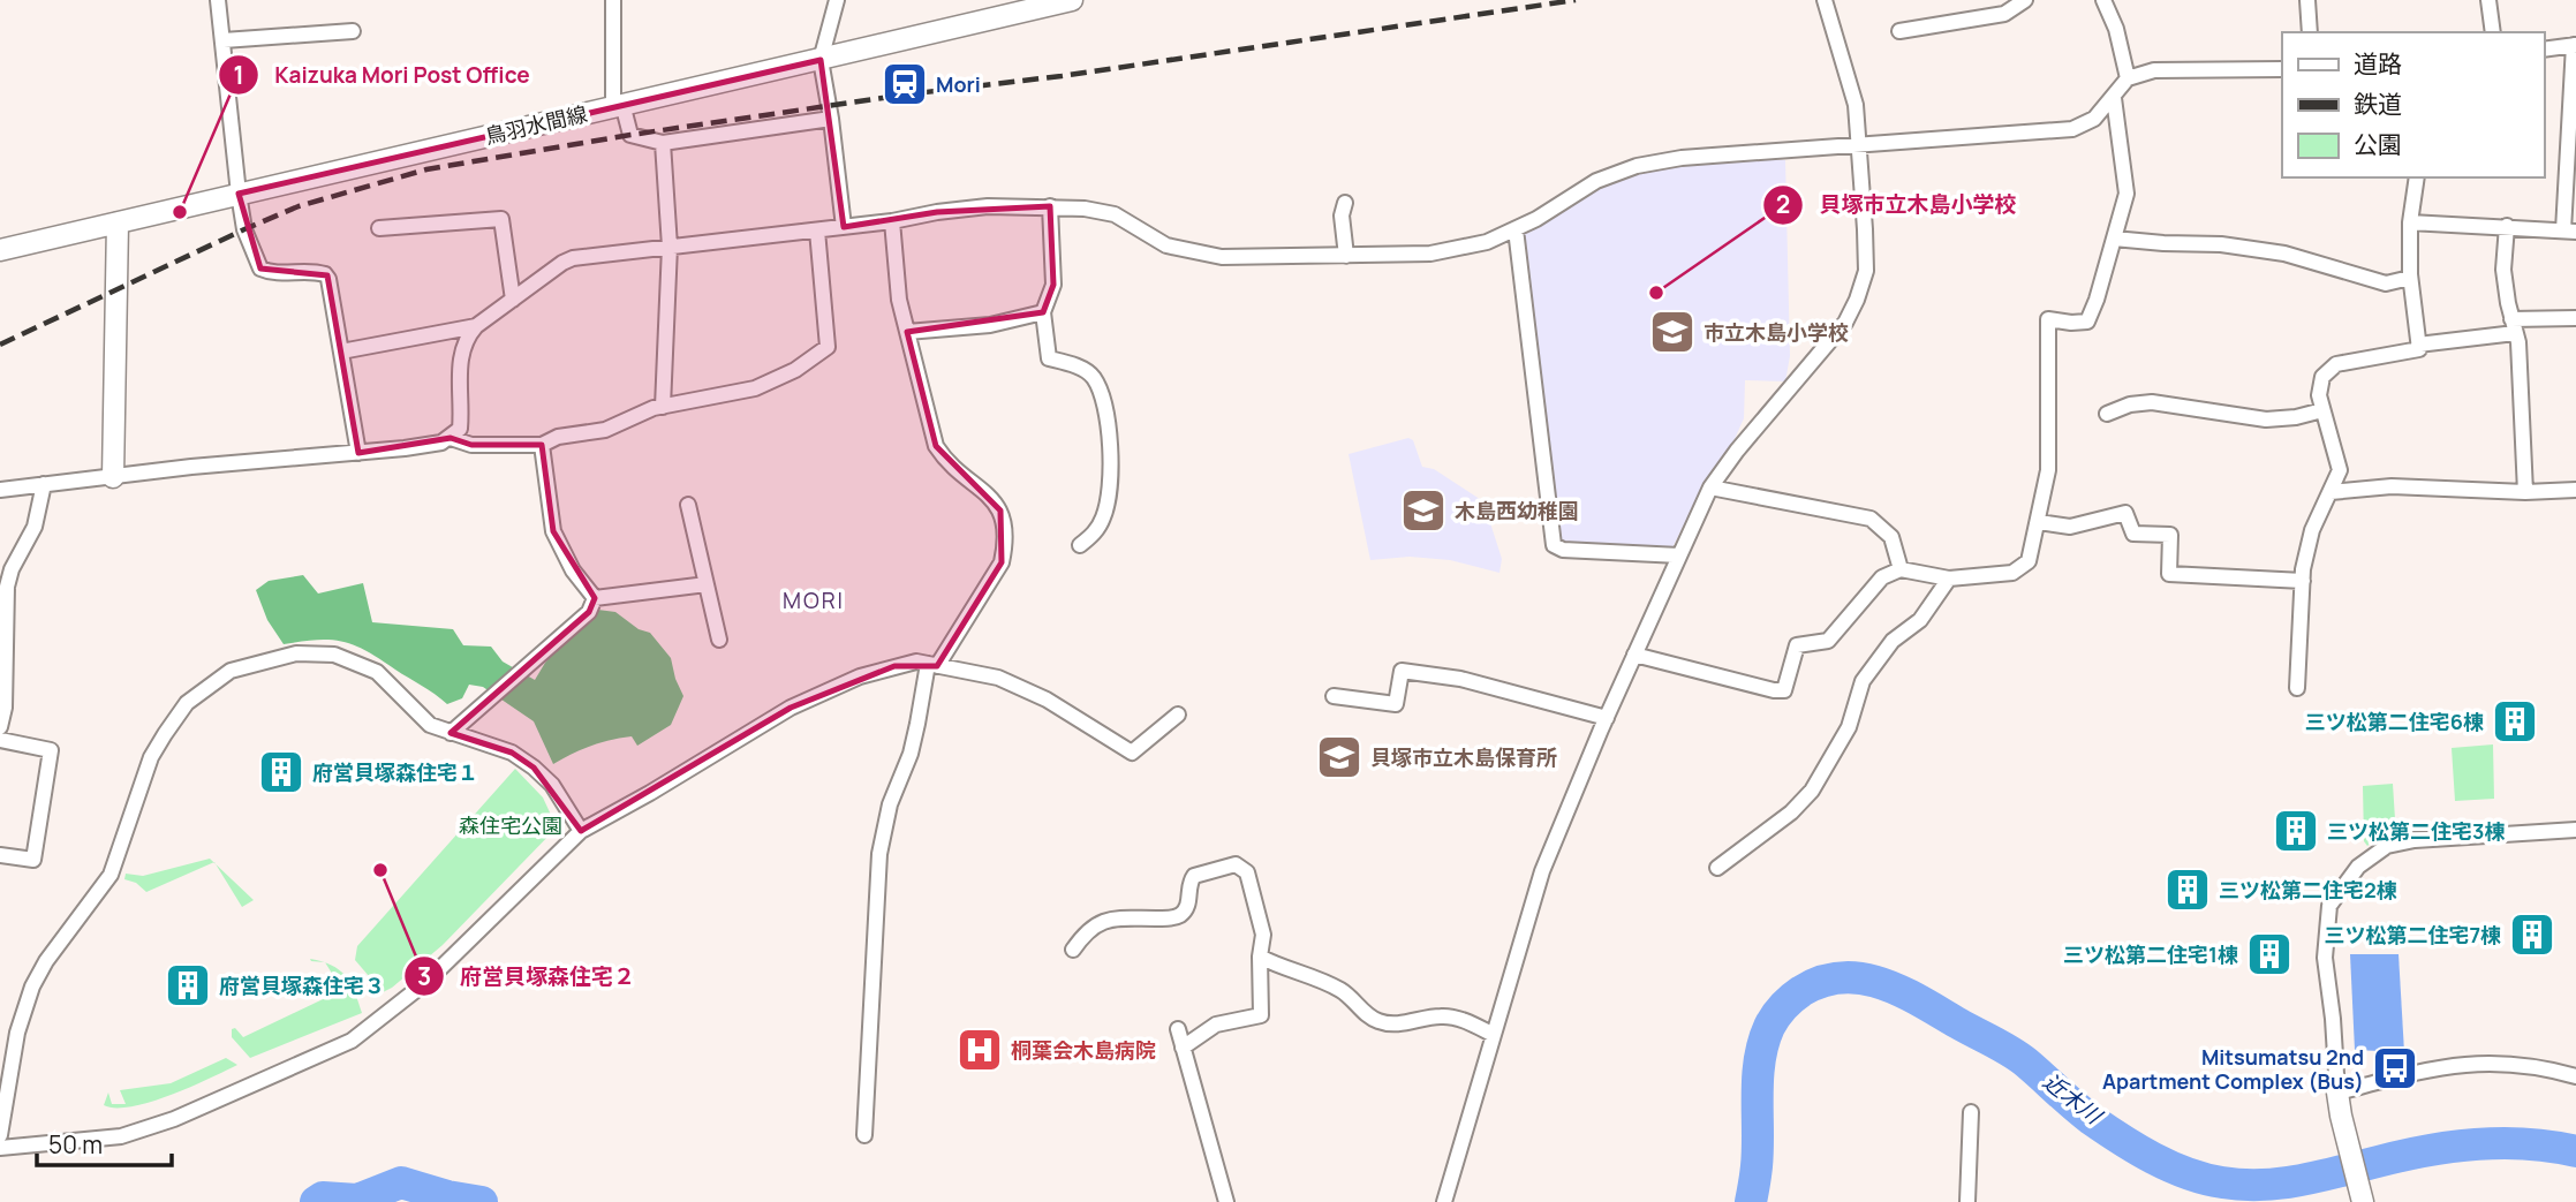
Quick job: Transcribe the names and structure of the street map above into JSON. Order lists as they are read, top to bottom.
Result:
{
  "streets": {
    "street": ["鳥羽水間線"]
  },
  "districts": ["MORI"],
  "water": ["近木川"],
  "parks": ["森住宅公園"],
  "places": {
    "station": ["Mori"],
    "other": ["Kaizuka Mori Post Office", "貝塚市立木島小学校", "府営貝塚森住宅２"],
    "school or university": ["市立木島小学校", "木島西幼稚園", "貝塚市立木島保育所"],
    "building": [
      "三ツ松第二住宅6棟",
      "府営貝塚森住宅１",
      "三ツ松第二住宅3棟",
      "三ツ松第二住宅2棟",
      "三ツ松第二住宅7棟",
      "三ツ松第二住宅1棟",
      "府営貝塚森住宅３"
    ],
    "hospital": ["桐葉会木島病院"],
    "bus stop": ["Mitsumatsu 2nd Apartment Complex (Bus)"]
  },
  "legend": ["道路", "鉄道", "公園"],
  "scale_bar": "50 m"
}
